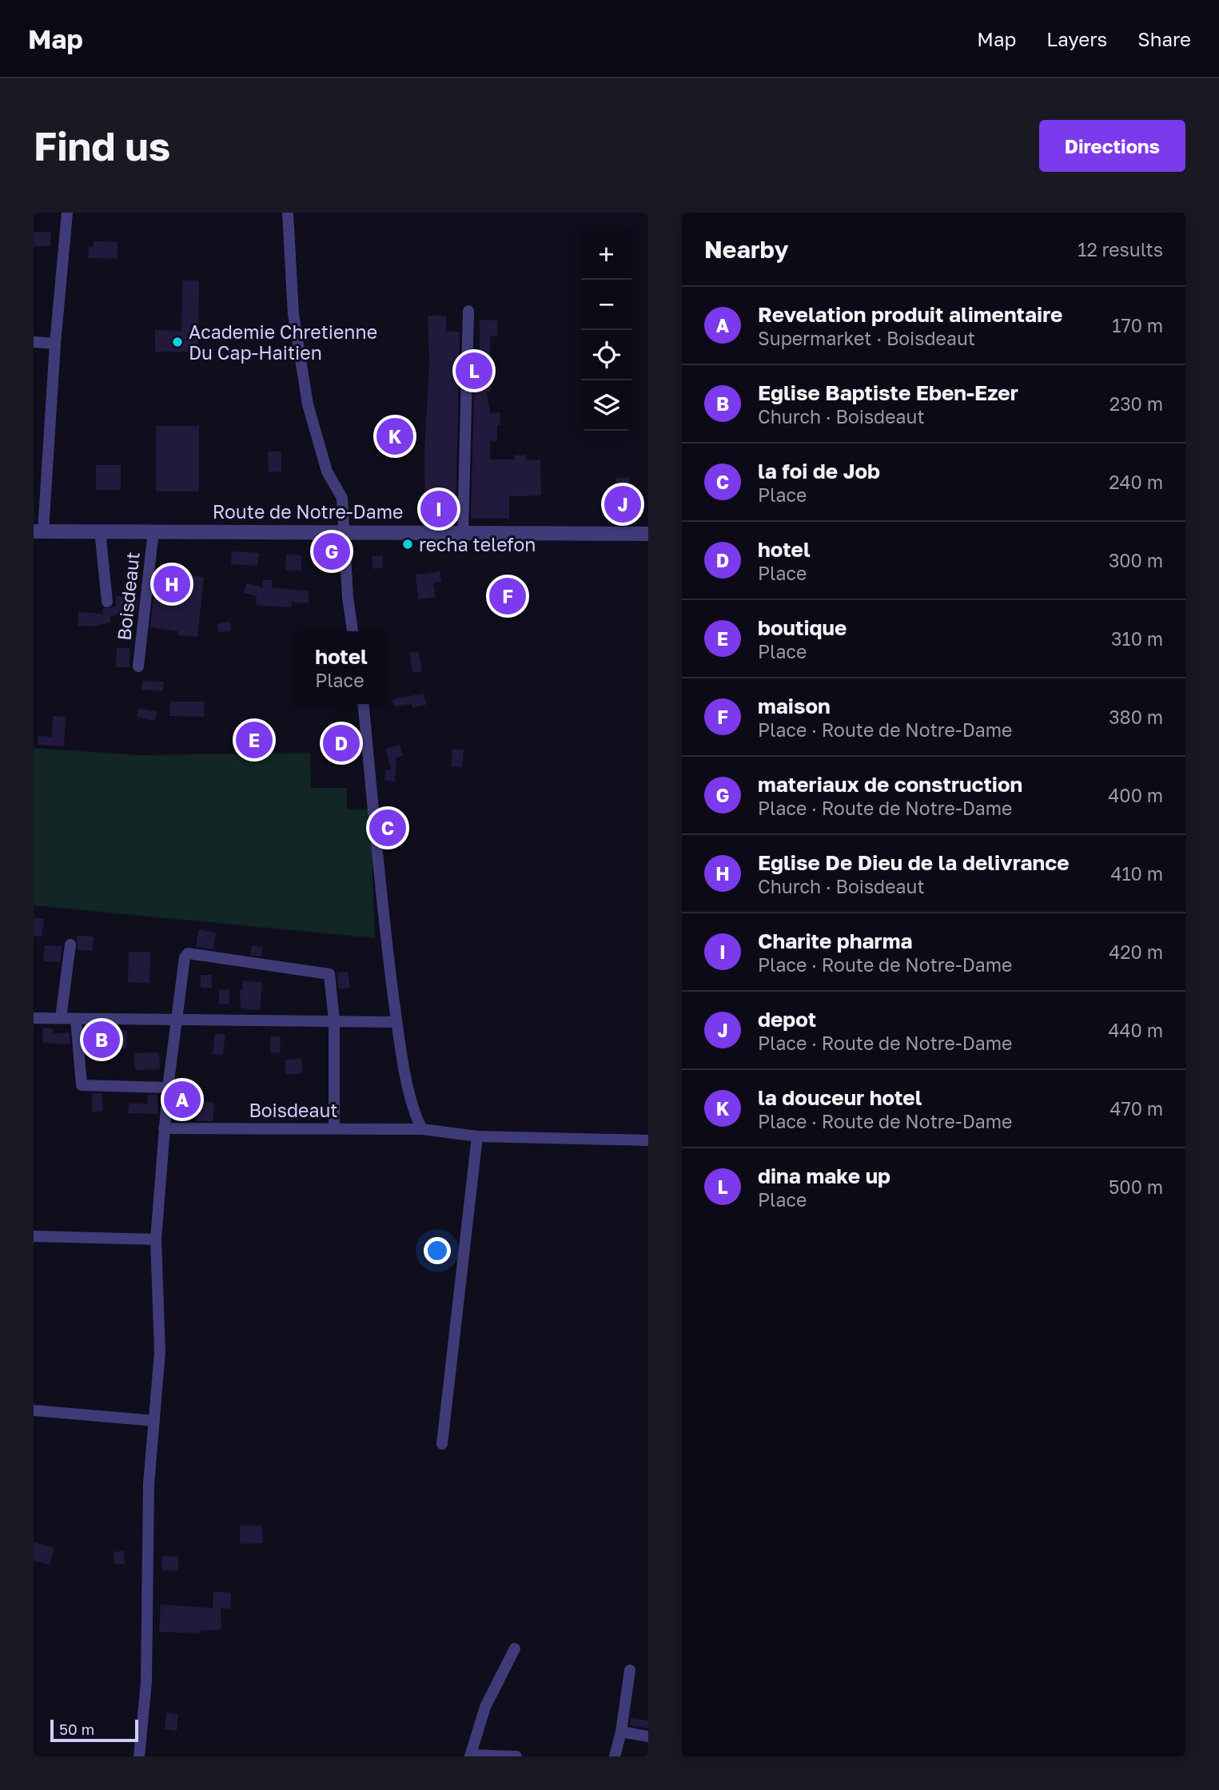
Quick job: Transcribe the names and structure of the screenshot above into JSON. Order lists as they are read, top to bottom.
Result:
{
  "streets": {
    "street": ["Route de Notre-Dame", "Boisdeaut"]
  },
  "crossings": [
    ["Route de Notre-Dame", "Boisdeaut"]
  ],
  "places": ["Academie Chretienne Du Cap-Haitien", "recha telefon"],
  "scale_bar": "50 m",
  "page": {
    "header": "Map",
    "nav": ["Map", "Layers", "Share"],
    "buttons": "Directions",
    "title": "Find us",
    "heading": ["Nearby", "12 results"],
    "map_buttons": ["+", "−"],
    "list": [
      {
        "mark": "A",
        "name": "Revelation produit alimentaire",
        "note": "Supermarket · Boisdeaut",
        "value": "170 m"
      },
      {
        "mark": "B",
        "name": "Eglise Baptiste Eben-Ezer",
        "note": "Church · Boisdeaut",
        "value": "230 m"
      },
      {
        "mark": "C",
        "name": "la foi de Job",
        "note": "Place",
        "value": "240 m"
      },
      {
        "mark": "D",
        "name": "hotel",
        "note": "Place",
        "value": "300 m"
      },
      {
        "mark": "E",
        "name": "boutique",
        "note": "Place",
        "value": "310 m"
      },
      {
        "mark": "F",
        "name": "maison",
        "note": "Place · Route de Notre-Dame",
        "value": "380 m"
      },
      {
        "mark": "G",
        "name": "materiaux de construction",
        "note": "Place · Route de Notre-Dame",
        "value": "400 m"
      },
      {
        "mark": "H",
        "name": "Eglise De Dieu de la delivrance",
        "note": "Church · Boisdeaut",
        "value": "410 m"
      },
      {
        "mark": "I",
        "name": "Charite pharma",
        "note": "Place · Route de Notre-Dame",
        "value": "420 m"
      },
      {
        "mark": "J",
        "name": "depot",
        "note": "Place · Route de Notre-Dame",
        "value": "440 m"
      },
      {
        "mark": "K",
        "name": "la douceur hotel",
        "note": "Place · Route de Notre-Dame",
        "value": "470 m"
      },
      {
        "mark": "L",
        "name": "dina make up",
        "note": "Place",
        "value": "500 m"
      }
    ],
    "pins": [
      "L",
      "K",
      "J",
      "I",
      "G",
      "H",
      "F",
      "E",
      "D",
      "C",
      "B",
      "A"
    ],
    "popup": ["hotel", "Place"],
    "scale": "50 m"
  }
}
